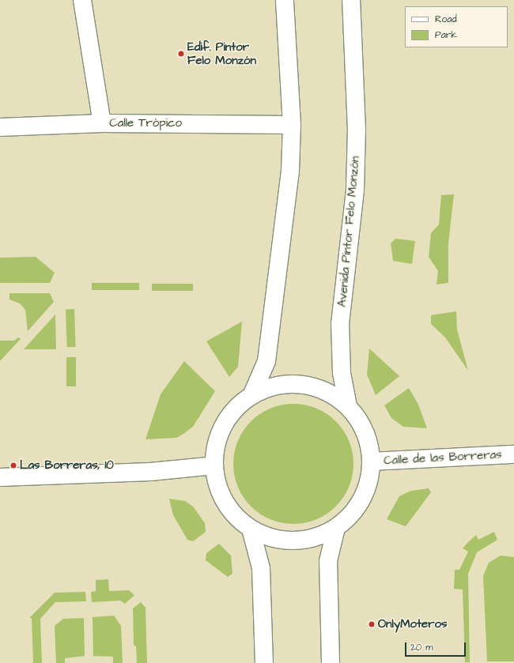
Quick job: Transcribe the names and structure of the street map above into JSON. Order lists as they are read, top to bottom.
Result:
{
  "streets": {
    "street": ["Calle Trópico", "Avenida Pintor Felo Monzón", "Calle de las Borreras"]
  },
  "places": ["Edif. Pintor Felo Monzón", "Las Borreras, 10", "OnlyMoteros"],
  "legend": ["Road", "Park"],
  "scale_bar": "20 m"
}
